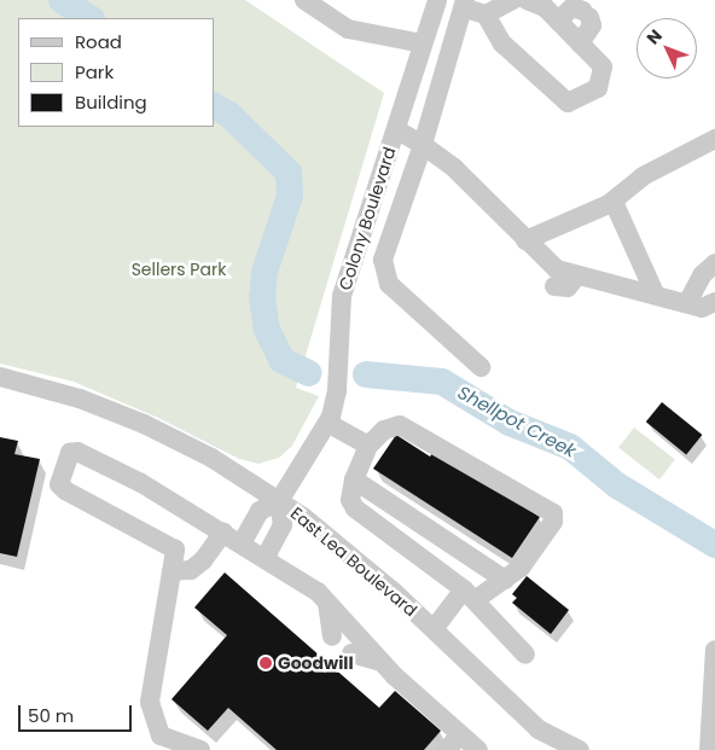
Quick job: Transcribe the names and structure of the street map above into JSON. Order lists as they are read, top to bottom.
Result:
{
  "streets": {
    "street": ["Colony Boulevard", "East Lea Boulevard"]
  },
  "crossings": [
    ["Colony Boulevard", "East Lea Boulevard"]
  ],
  "water": ["Shellpot Creek"],
  "parks": ["Sellers Park"],
  "places": ["Goodwill"],
  "legend": ["Road", "Park", "Building"],
  "scale_bar": "50 m",
  "north": "top left"
}
